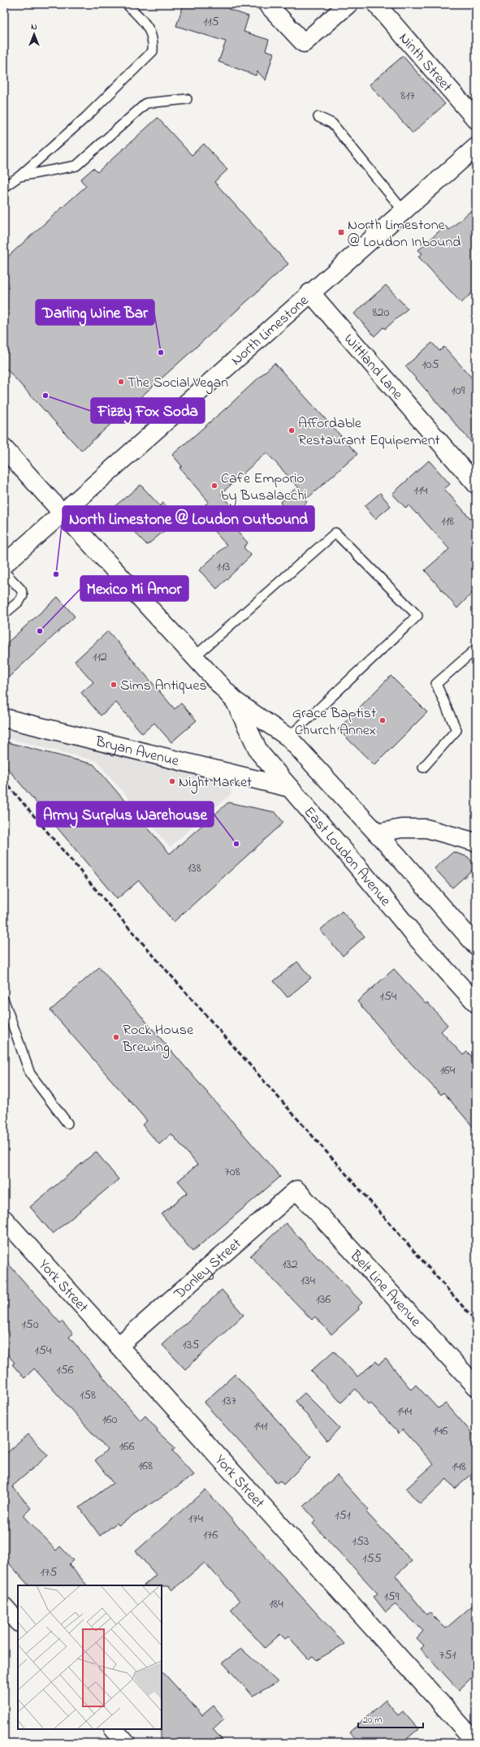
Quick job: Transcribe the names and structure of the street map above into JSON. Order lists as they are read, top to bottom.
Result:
{
  "streets": {
    "street": [
      "Ninth Street",
      "North Limestone",
      "Wittland Lane",
      "Bryan Avenue",
      "East Loudon Avenue",
      "Donley Street",
      "York Street",
      "Belt Line Avenue"
    ]
  },
  "crossings": [
    ["North Limestone", "Wittland Lane"],
    ["North Limestone", "East Loudon Avenue"],
    ["Bryan Avenue", "East Loudon Avenue"],
    ["Donley Street", "York Street"],
    ["Donley Street", "Belt Line Avenue"]
  ],
  "places": {
    "transit": ["North Limestone @ Loudon Inbound"],
    "other": [
      "Darling Wine Bar",
      "The Social Vegan",
      "Fizzy Fox Soda",
      "Affordable Restaurant Equipement",
      "Cafe Emporio by Busalacchi",
      "North Limestone @ Loudon Outbound",
      "Mexico Mi Amor",
      "Sims Antiques",
      "Grace Baptist Church Annex",
      "Night Market",
      "Army Surplus Warehouse",
      "Rock House Brewing"
    ]
  },
  "house_numbers": [
    "115",
    "817",
    "820",
    "105",
    "109",
    "114",
    "118",
    "113",
    "112",
    "138",
    "154",
    "164",
    "708",
    "132",
    "134",
    "136",
    "150",
    "135",
    "154",
    "156",
    "158",
    "137",
    "144",
    "160",
    "141",
    "146",
    "166",
    "168",
    "148",
    "151",
    "174",
    "176",
    "153",
    "155",
    "175",
    "159",
    "184",
    "751"
  ],
  "scale_bar": "20 m",
  "north": "top"
}
